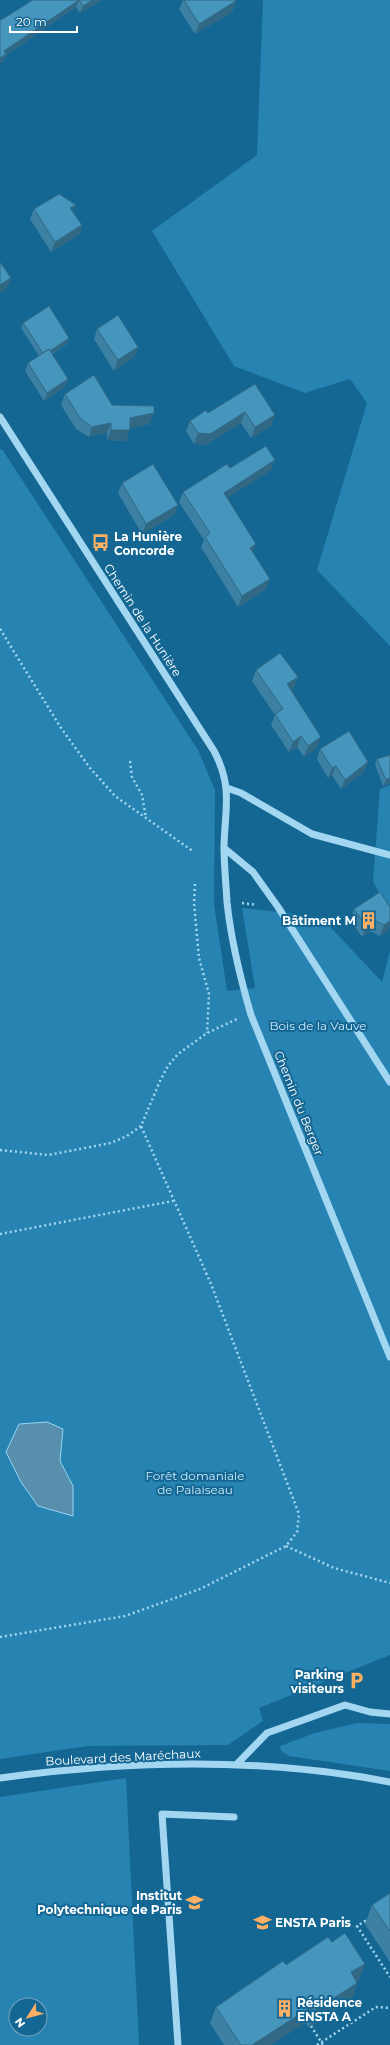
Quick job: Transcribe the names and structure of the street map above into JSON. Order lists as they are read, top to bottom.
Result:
{
  "streets": {
    "street": ["Chemin de la Hunière", "Chemin du Berger", "Boulevard des Maréchaux"]
  },
  "crossings": [
    ["Chemin de la Hunière", "Chemin du Berger"]
  ],
  "parks": ["Bois de la Vauve", "Forêt domaniale de Palaiseau"],
  "places": {
    "bus stop": ["La Hunière Concorde"],
    "building": ["Bâtiment M", "Résidence ENSTA A"],
    "parking": ["Parking visiteurs"],
    "school or university": ["Institut Polytechnique de Paris", "ENSTA Paris"]
  },
  "scale_bar": "20 m",
  "north": "bottom left"
}
